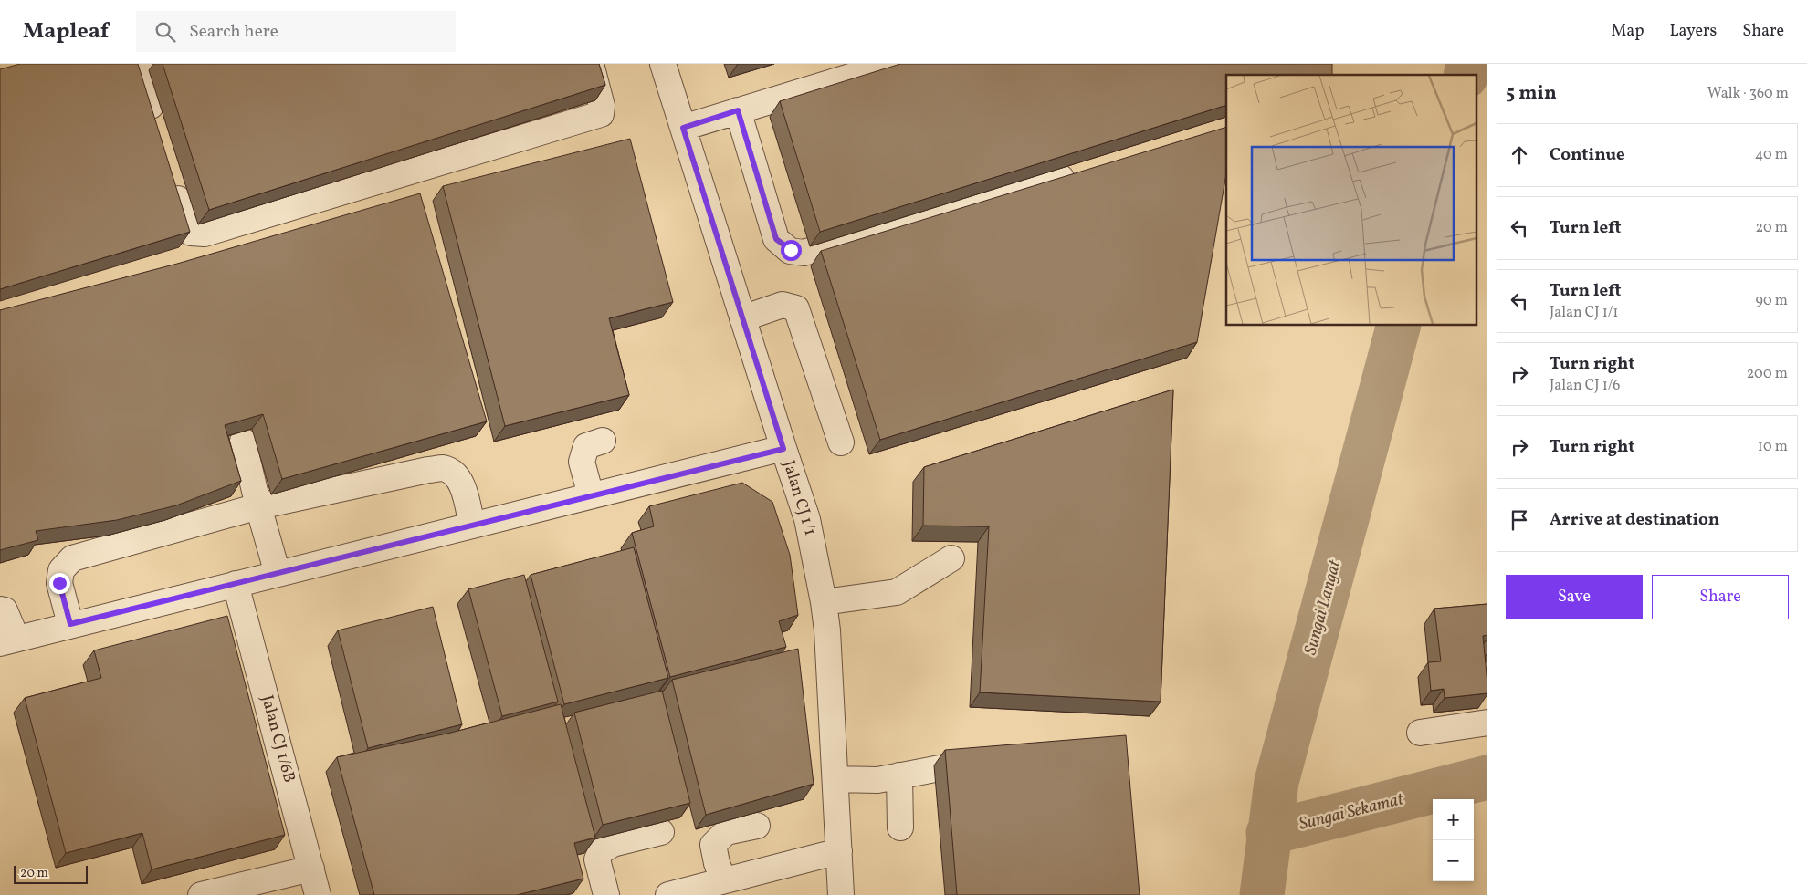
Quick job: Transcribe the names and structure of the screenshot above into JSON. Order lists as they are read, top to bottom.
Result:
{
  "streets": {
    "street": ["Jalan CJ 1/1", "Jalan CJ 1/6B"]
  },
  "water": ["Sungai Langat", "Sungai Sekamat"],
  "scale_bar": "20 m",
  "page": {
    "header": "Mapleaf",
    "search": "Search here",
    "nav": ["Map", "Layers", "Share"],
    "heading": ["5 min", "Walk · 360 m"],
    "list": [
      ["Continue", "40 m"],
      ["Turn left", "20 m"],
      ["Turn left", "Jalan CJ 1/1", "90 m"],
      ["Turn right", "Jalan CJ 1/6", "200 m"],
      ["Turn right", "10 m"],
      "Arrive at destination"
    ],
    "buttons": ["Save", "Share"],
    "map_buttons": ["+", "−"],
    "scale": "20 m"
  }
}
